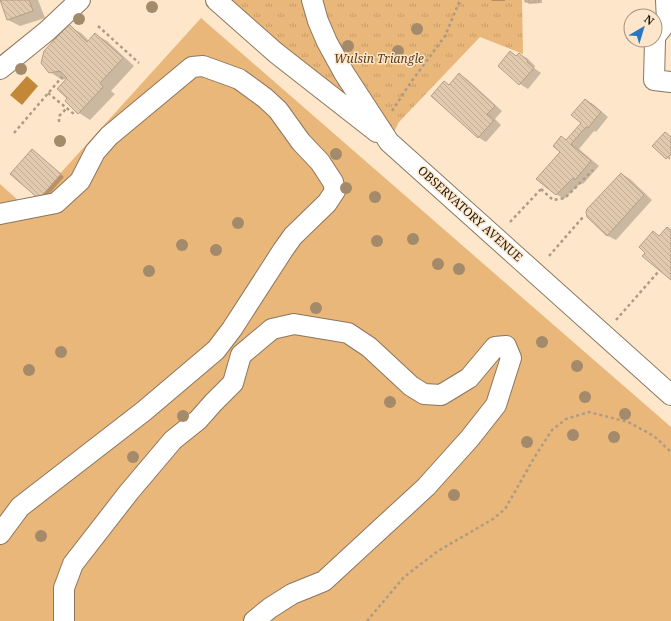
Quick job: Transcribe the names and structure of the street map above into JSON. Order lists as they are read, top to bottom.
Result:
{
  "streets": {
    "street": ["OBSERVATORY AVENUE"]
  },
  "parks": ["Wulsin Triangle"],
  "north": "top right"
}
